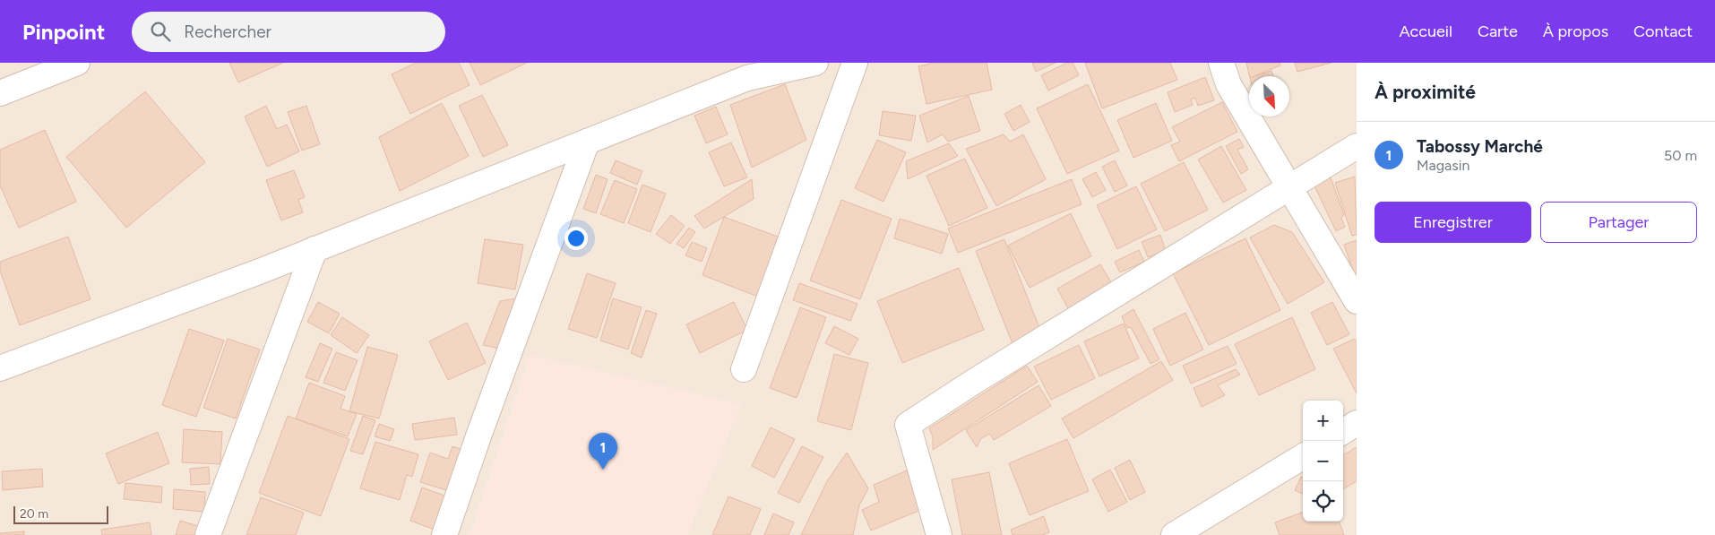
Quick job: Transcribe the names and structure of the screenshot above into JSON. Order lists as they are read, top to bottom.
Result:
{
  "scale_bar": "20 m",
  "north": "bottom right",
  "page": {
    "header": "Pinpoint",
    "search": "Rechercher",
    "nav": [
      "Accueil",
      "Carte",
      "À propos",
      "Contact"
    ],
    "heading": "À proximité",
    "list": [
      {
        "mark": "1",
        "name": "Tabossy Marché",
        "note": "Magasin",
        "value": "50 m"
      }
    ],
    "buttons": ["Enregistrer", "Partager"],
    "map_buttons": ["+", "−"],
    "pins": "1",
    "scale": "20 m"
  }
}
